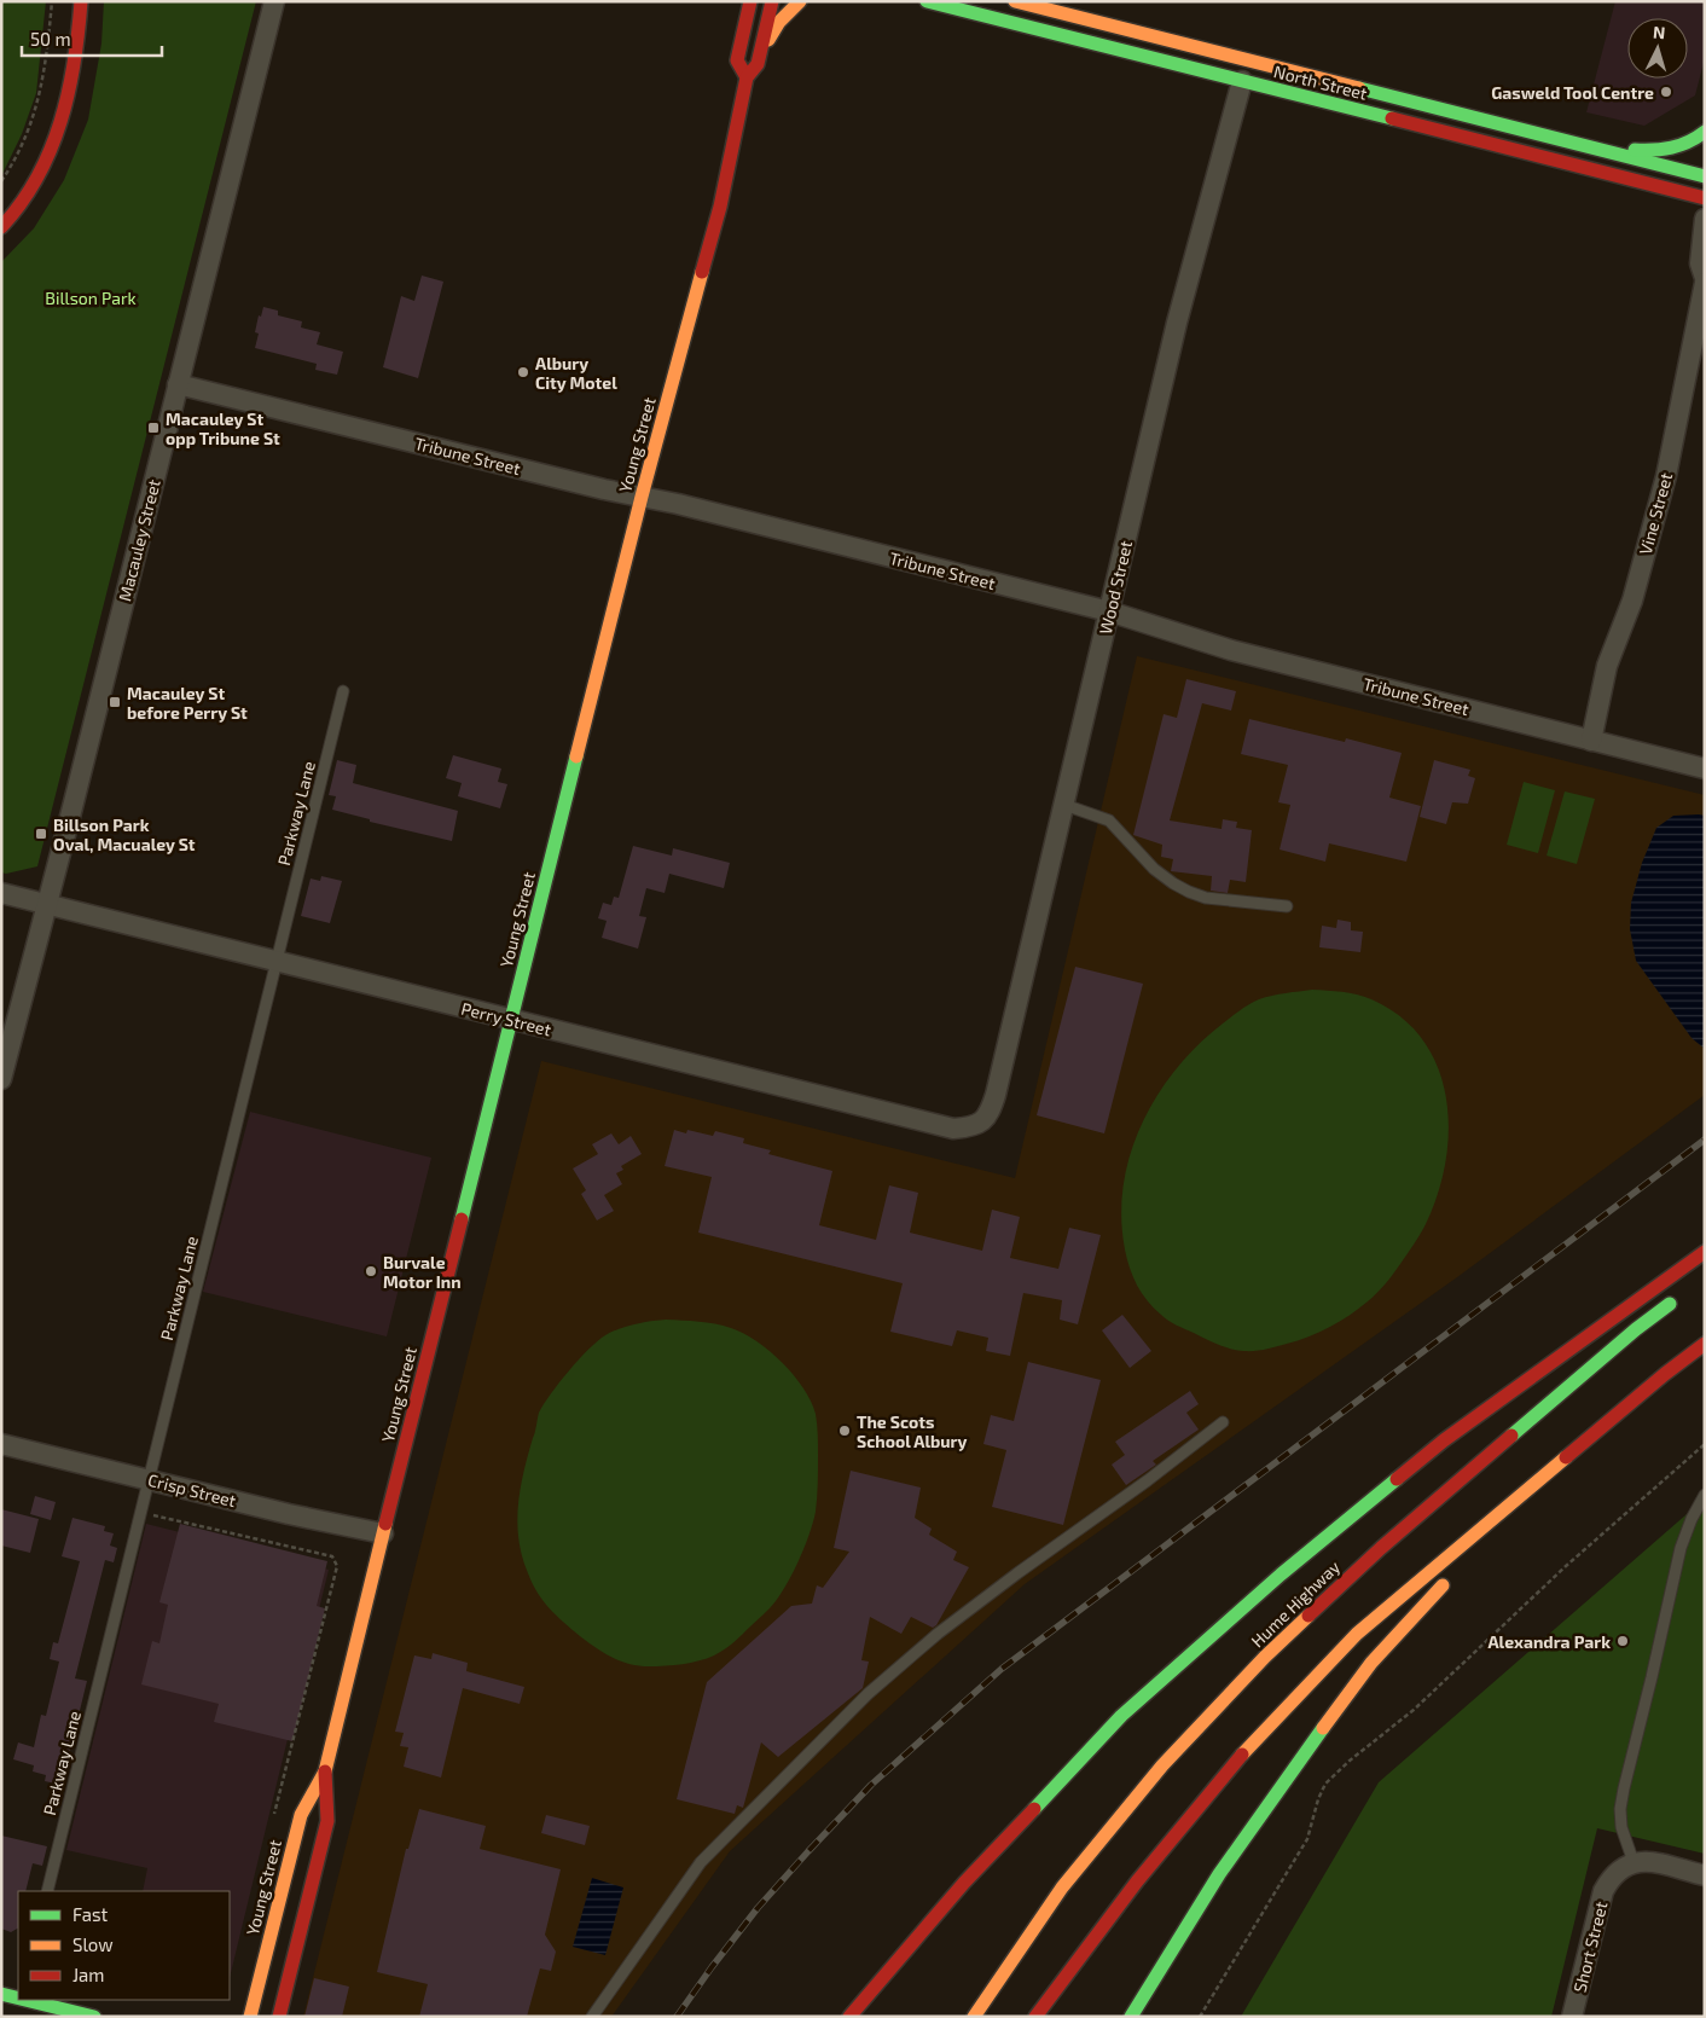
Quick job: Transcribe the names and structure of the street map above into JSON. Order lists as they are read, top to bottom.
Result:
{
  "streets": {
    "main road": ["North Street", "Young Street", "Hume Highway"],
    "street": [
      "Tribune Street",
      "Vine Street",
      "Macauley Street",
      "Wood Street",
      "Perry Street",
      "Crisp Street",
      "Short Street"
    ],
    "lane": ["Parkway Lane"]
  },
  "crossings": [
    ["North Street", "Wood Street"],
    ["Young Street", "Tribune Street"],
    ["Young Street", "Perry Street"],
    ["Young Street", "Crisp Street"],
    ["Tribune Street", "Vine Street"],
    ["Tribune Street", "Macauley Street"],
    ["Tribune Street", "Wood Street"],
    ["Macauley Street", "Perry Street"],
    ["Wood Street", "Perry Street"],
    ["Parkway Lane", "Perry Street"],
    ["Parkway Lane", "Crisp Street"]
  ],
  "parks": ["Billson Park"],
  "places": {
    "other": [
      "Gasweld Tool Centre",
      "Albury City Motel",
      "Burvale Motor Inn",
      "The Scots School Albury",
      "Alexandra Park"
    ],
    "transit": ["Macauley St opp Tribune St", "Macauley St before Perry St", "Billson Park Oval, Macualey St"]
  },
  "legend": ["Fast", "Slow", "Jam"],
  "scale_bar": "50 m",
  "north": "top"
}
